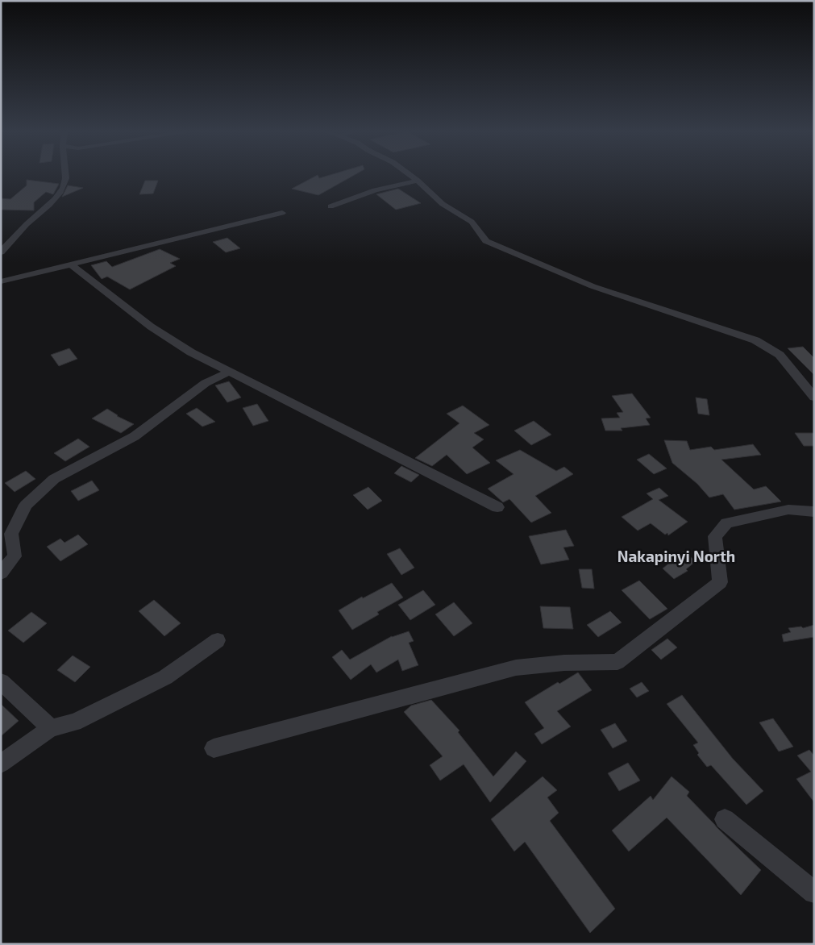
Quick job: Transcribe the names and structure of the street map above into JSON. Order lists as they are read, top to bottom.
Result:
{
  "districts": ["Nakapinyi North"]
}
